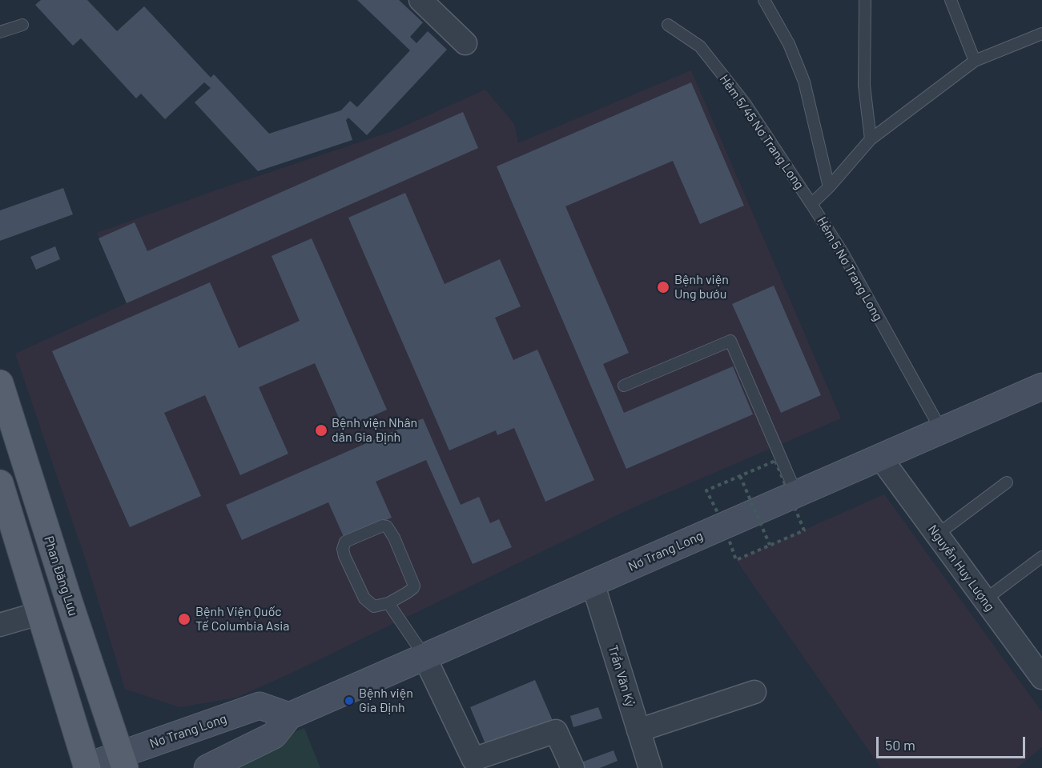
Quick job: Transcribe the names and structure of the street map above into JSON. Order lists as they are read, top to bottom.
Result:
{
  "streets": {
    "main road": ["Nơ Trang Long", "Phan Đăng Lưu"],
    "street": ["Nguyễn Huy Lượng", "Trần Văn Kỷ"],
    "lane": ["Hẻm 5/45 Nơ Trang Long", "Hẻm 5 Nơ Trang Long"]
  },
  "crossings": [
    ["Hẻm 5/45 Nơ Trang Long", "Hẻm 5 Nơ Trang Long"],
    ["Hẻm 5 Nơ Trang Long", "Nơ Trang Long"],
    ["Nơ Trang Long", "Nguyễn Huy Lượng"],
    ["Nơ Trang Long", "Phan Đăng Lưu"],
    ["Nơ Trang Long", "Trần Văn Kỷ"]
  ],
  "places": [
    "Bệnh viện Ung bướu",
    "Bệnh viện Nhân dân Gia Định",
    "Bệnh Viện Quốc Tế Columbia Asia",
    "Bệnh viện Gia Định"
  ],
  "scale_bar": "50 m"
}
